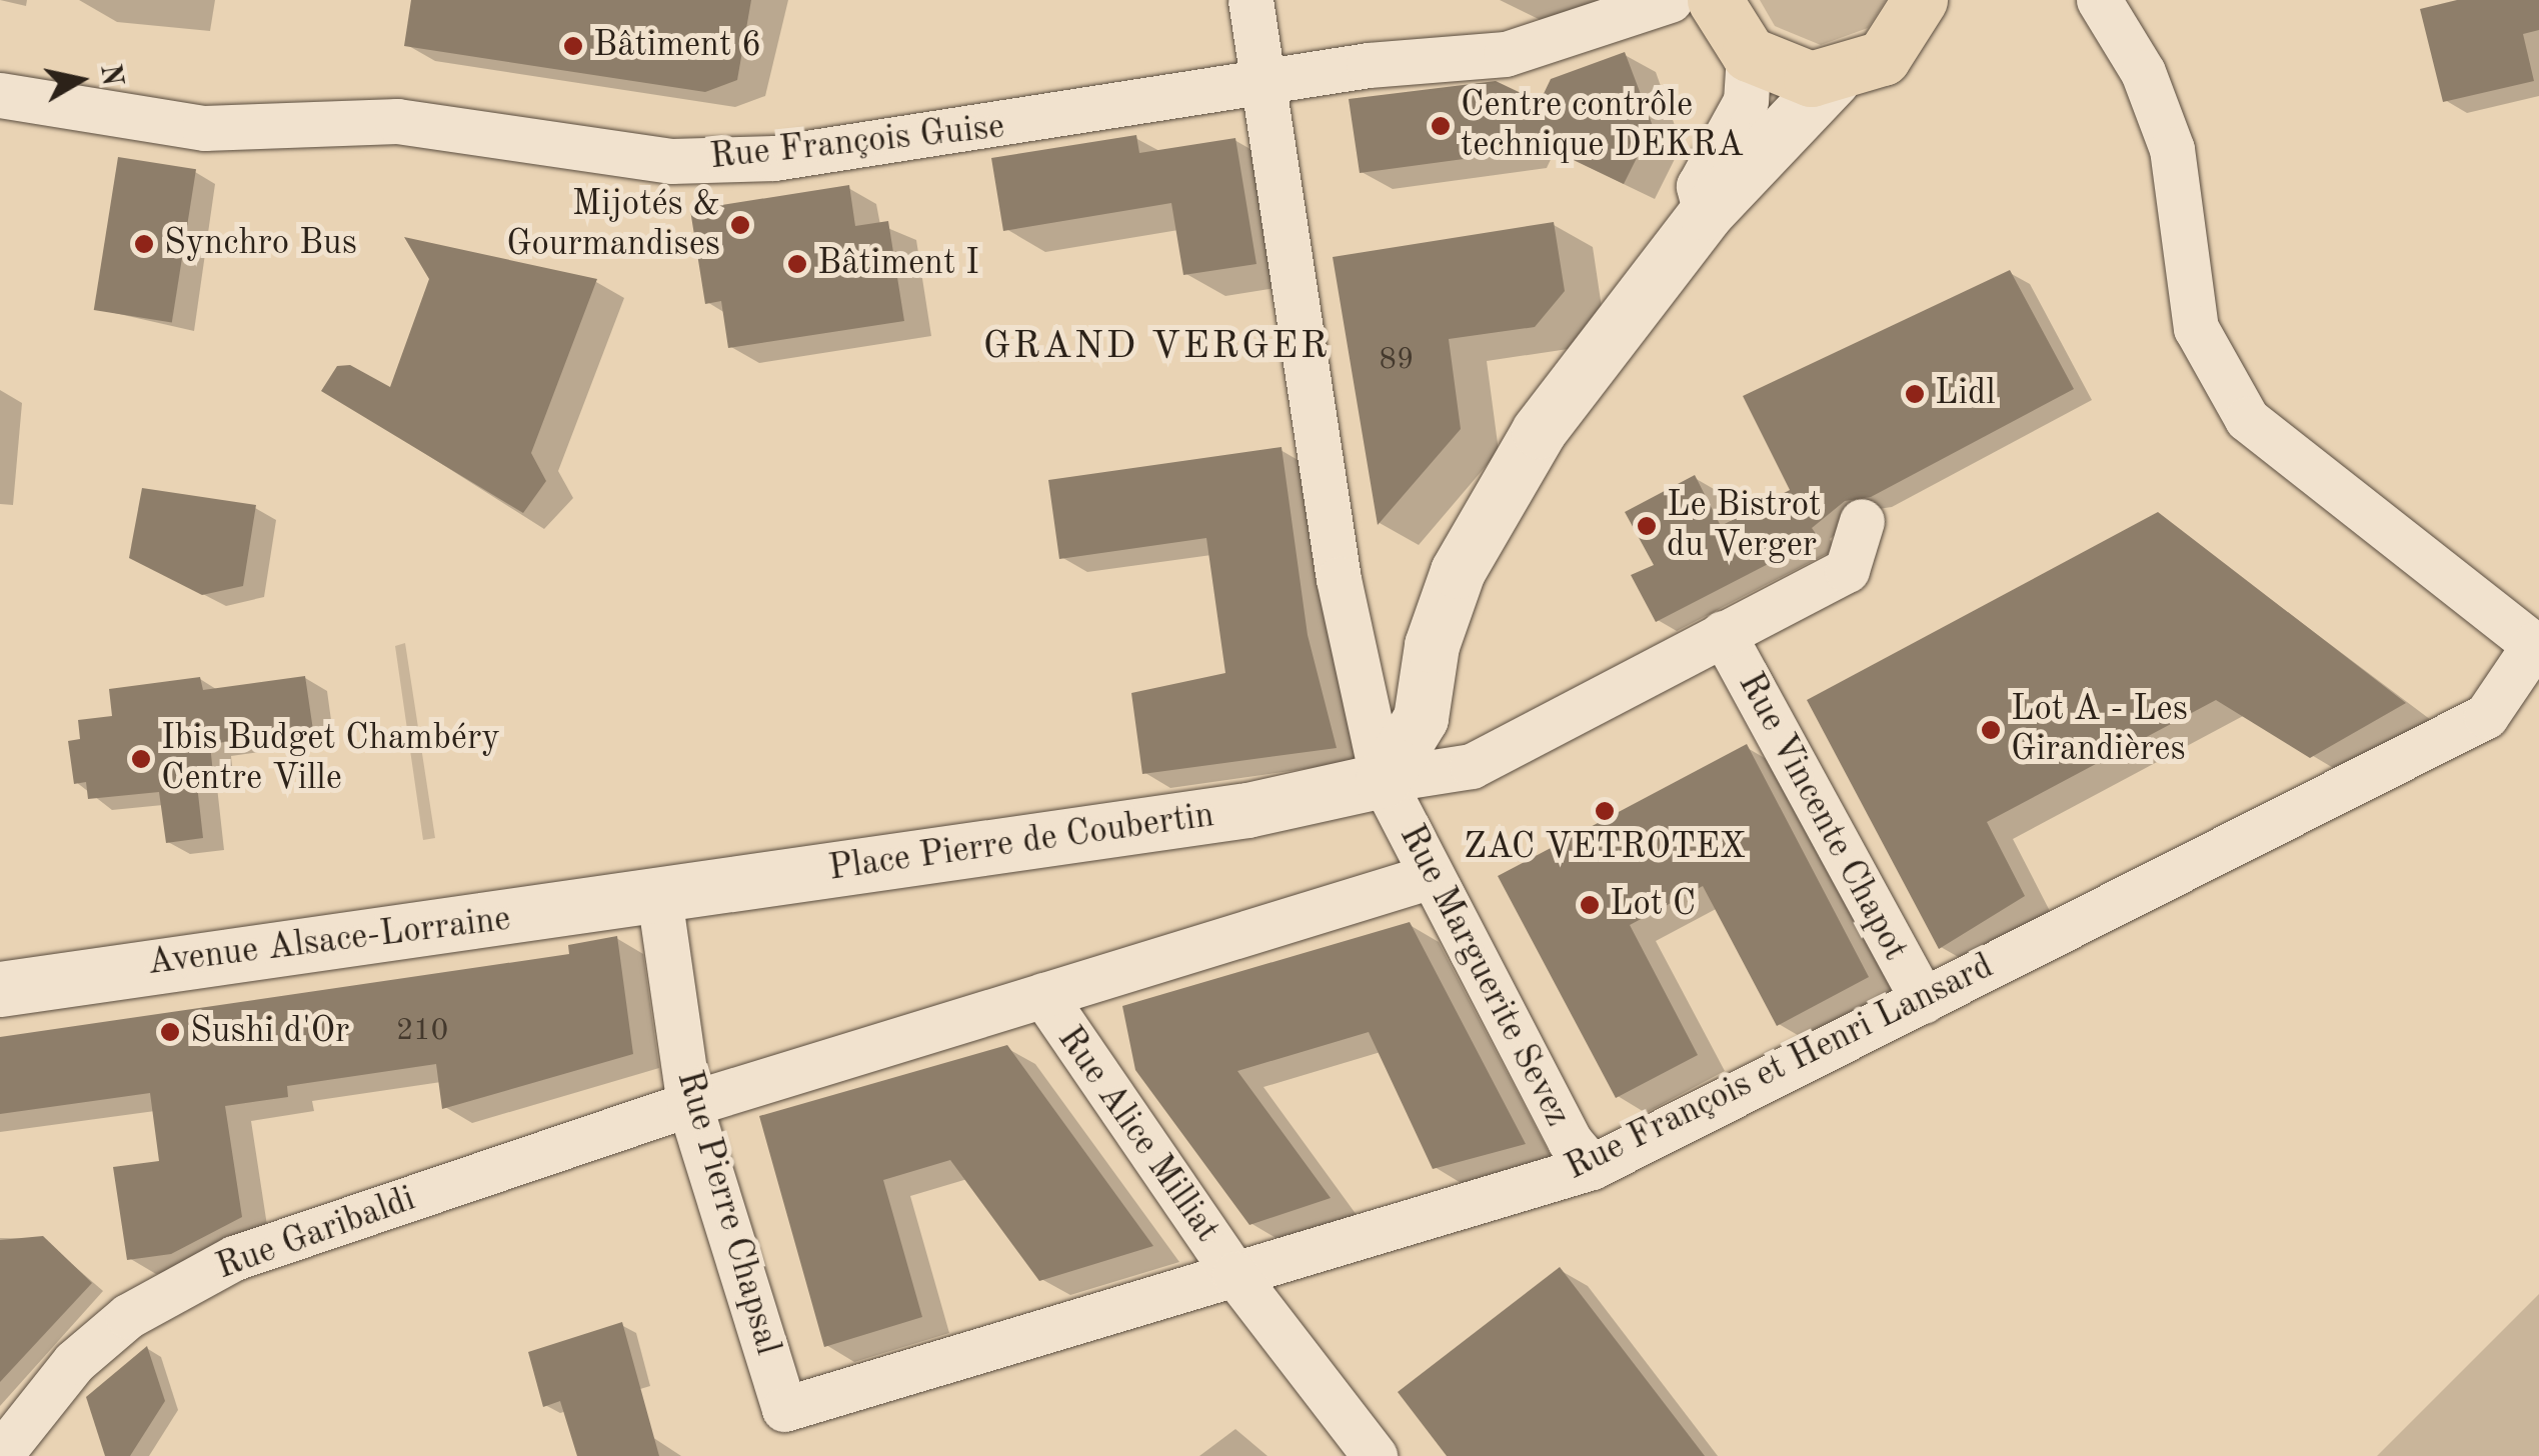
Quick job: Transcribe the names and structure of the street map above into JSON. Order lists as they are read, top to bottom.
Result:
{
  "streets": {
    "main road": ["Place Pierre de Coubertin", "Avenue Alsace-Lorraine"],
    "street": [
      "Rue François Guise",
      "Rue Vincente Chapot",
      "Rue Marguerite Sevez",
      "Rue François et Henri Lansard",
      "Rue Alice Milliat",
      "Rue Pierre Chapsal",
      "Rue Garibaldi"
    ]
  },
  "crossings": [
    ["Rue François Guise", "Rue Marguerite Sevez"],
    ["Rue Vincente Chapot", "Rue François et Henri Lansard"],
    ["Place Pierre de Coubertin", "Avenue Alsace-Lorraine"],
    ["Place Pierre de Coubertin", "Rue Marguerite Sevez"],
    ["Place Pierre de Coubertin", "Rue Pierre Chapsal"],
    ["Avenue Alsace-Lorraine", "Rue Pierre Chapsal"],
    ["Rue Marguerite Sevez", "Rue François et Henri Lansard"],
    ["Rue Marguerite Sevez", "Rue Garibaldi"],
    ["Rue François et Henri Lansard", "Rue Alice Milliat"],
    ["Rue François et Henri Lansard", "Rue Pierre Chapsal"],
    ["Rue Alice Milliat", "Rue Garibaldi"],
    ["Rue Pierre Chapsal", "Rue Garibaldi"]
  ],
  "districts": ["GRAND VERGER"],
  "places": [
    "Bâtiment 6",
    "Centre contrôle technique DEKRA",
    "Mijotés & Gourmandises",
    "Synchro Bus",
    "Bâtiment I",
    "Lidl",
    "Le Bistrot du Verger",
    "Lot A - Les Girandières",
    "Ibis Budget Chambéry Centre Ville",
    "ZAC VETROTEX",
    "Lot C",
    "Sushi d'Or"
  ],
  "house_numbers": ["89", "210"],
  "north": "right"
}
